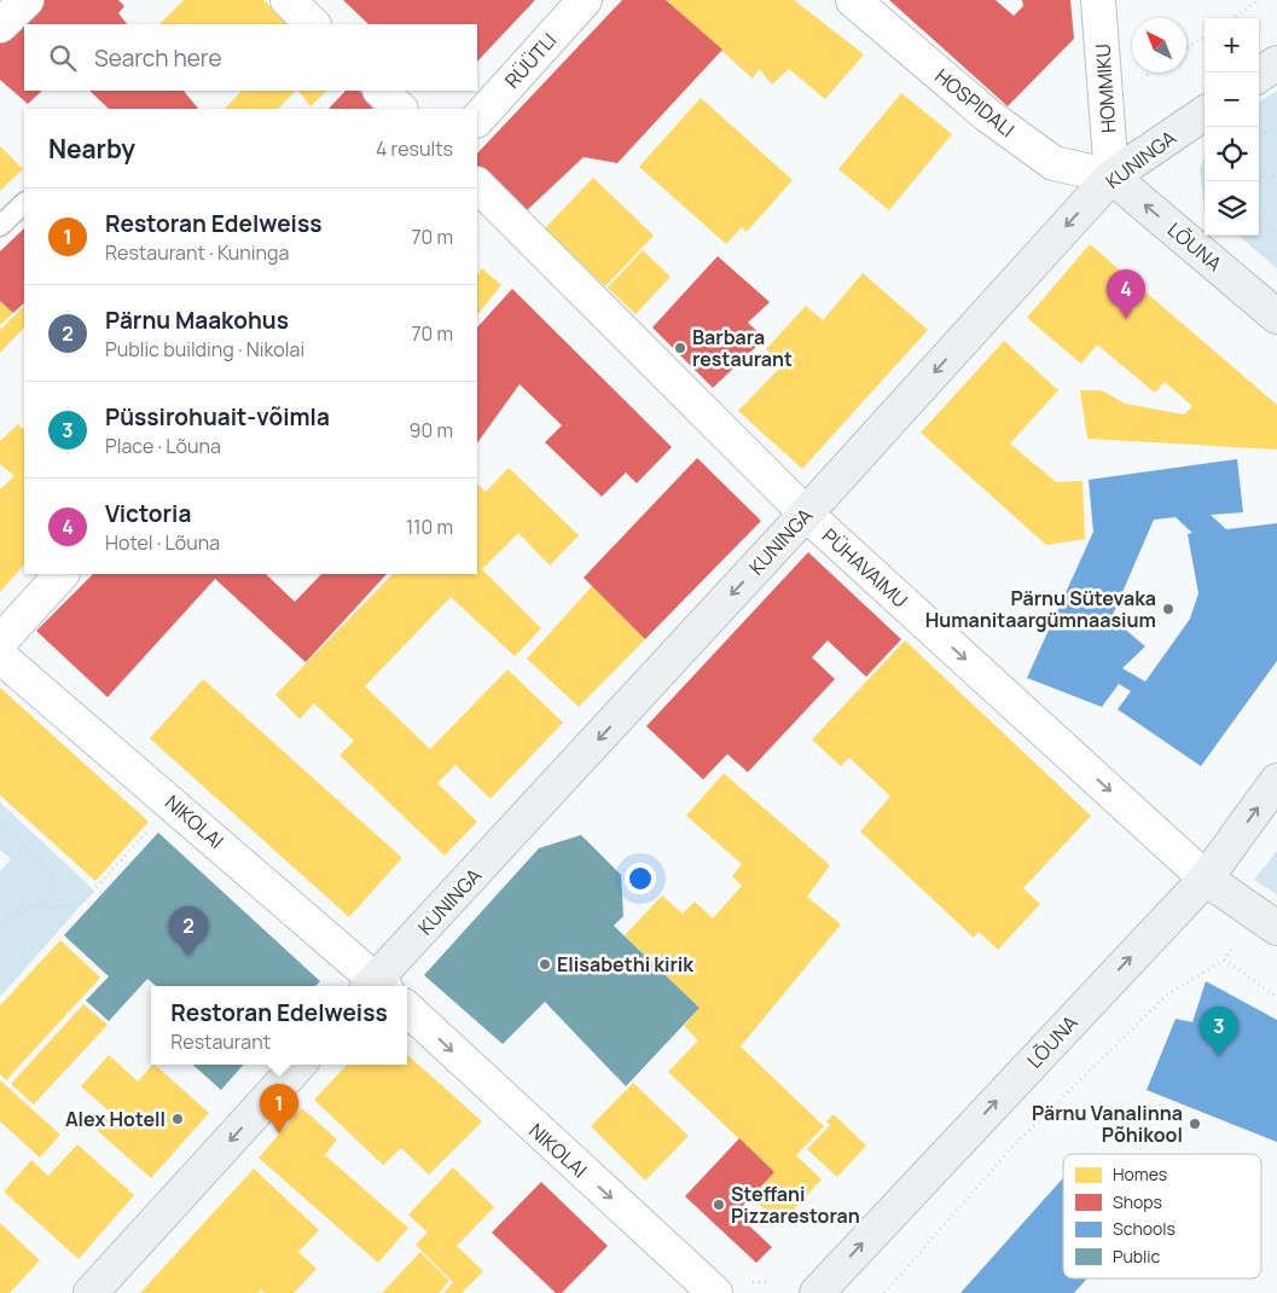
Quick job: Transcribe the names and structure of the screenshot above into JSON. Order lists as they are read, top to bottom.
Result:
{
  "streets": {
    "street": [
      "RÜÜTLI",
      "HOMMIKU",
      "HOSPIDALI",
      "KUNINGA",
      "LÕUNA",
      "PÜHAVAIMU",
      "NIKOLAI"
    ]
  },
  "crossings": [
    ["HOMMIKU", "HOSPIDALI"],
    ["HOMMIKU", "KUNINGA"],
    ["HOMMIKU", "LÕUNA"],
    ["HOSPIDALI", "KUNINGA"],
    ["HOSPIDALI", "LÕUNA"],
    ["KUNINGA", "LÕUNA"],
    ["KUNINGA", "PÜHAVAIMU"],
    ["KUNINGA", "NIKOLAI"],
    ["LÕUNA", "PÜHAVAIMU"]
  ],
  "one_way": ["KUNINGA", "PÜHAVAIMU", "NIKOLAI"],
  "places": [
    "Barbara restaurant",
    "Pärnu Sütevaka Humanitaargümnaasium",
    "Elisabethi kirik",
    "Alex Hotell",
    "Pärnu Vanalinna Põhikool",
    "Steffani Pizzarestoran"
  ],
  "legend": [
    "Homes",
    "Shops",
    "Schools",
    "Public"
  ],
  "north": "top left",
  "page": {
    "map_buttons": ["+", "−"],
    "search": "Search here",
    "heading": ["Nearby", "4 results"],
    "list": [
      {
        "mark": "1",
        "name": "Restoran Edelweiss",
        "note": "Restaurant · Kuninga",
        "value": "70 m"
      },
      {
        "mark": "2",
        "name": "Pärnu Maakohus",
        "note": "Public building · Nikolai",
        "value": "70 m"
      },
      {
        "mark": "3",
        "name": "Püssirohuait-võimla",
        "note": "Place · Lõuna",
        "value": "90 m"
      },
      {
        "mark": "4",
        "name": "Victoria",
        "note": "Hotel · Lõuna",
        "value": "110 m"
      }
    ],
    "pins": [
      "4",
      "2",
      "3",
      "1"
    ],
    "popup": ["Restoran Edelweiss", "Restaurant"]
  }
}
